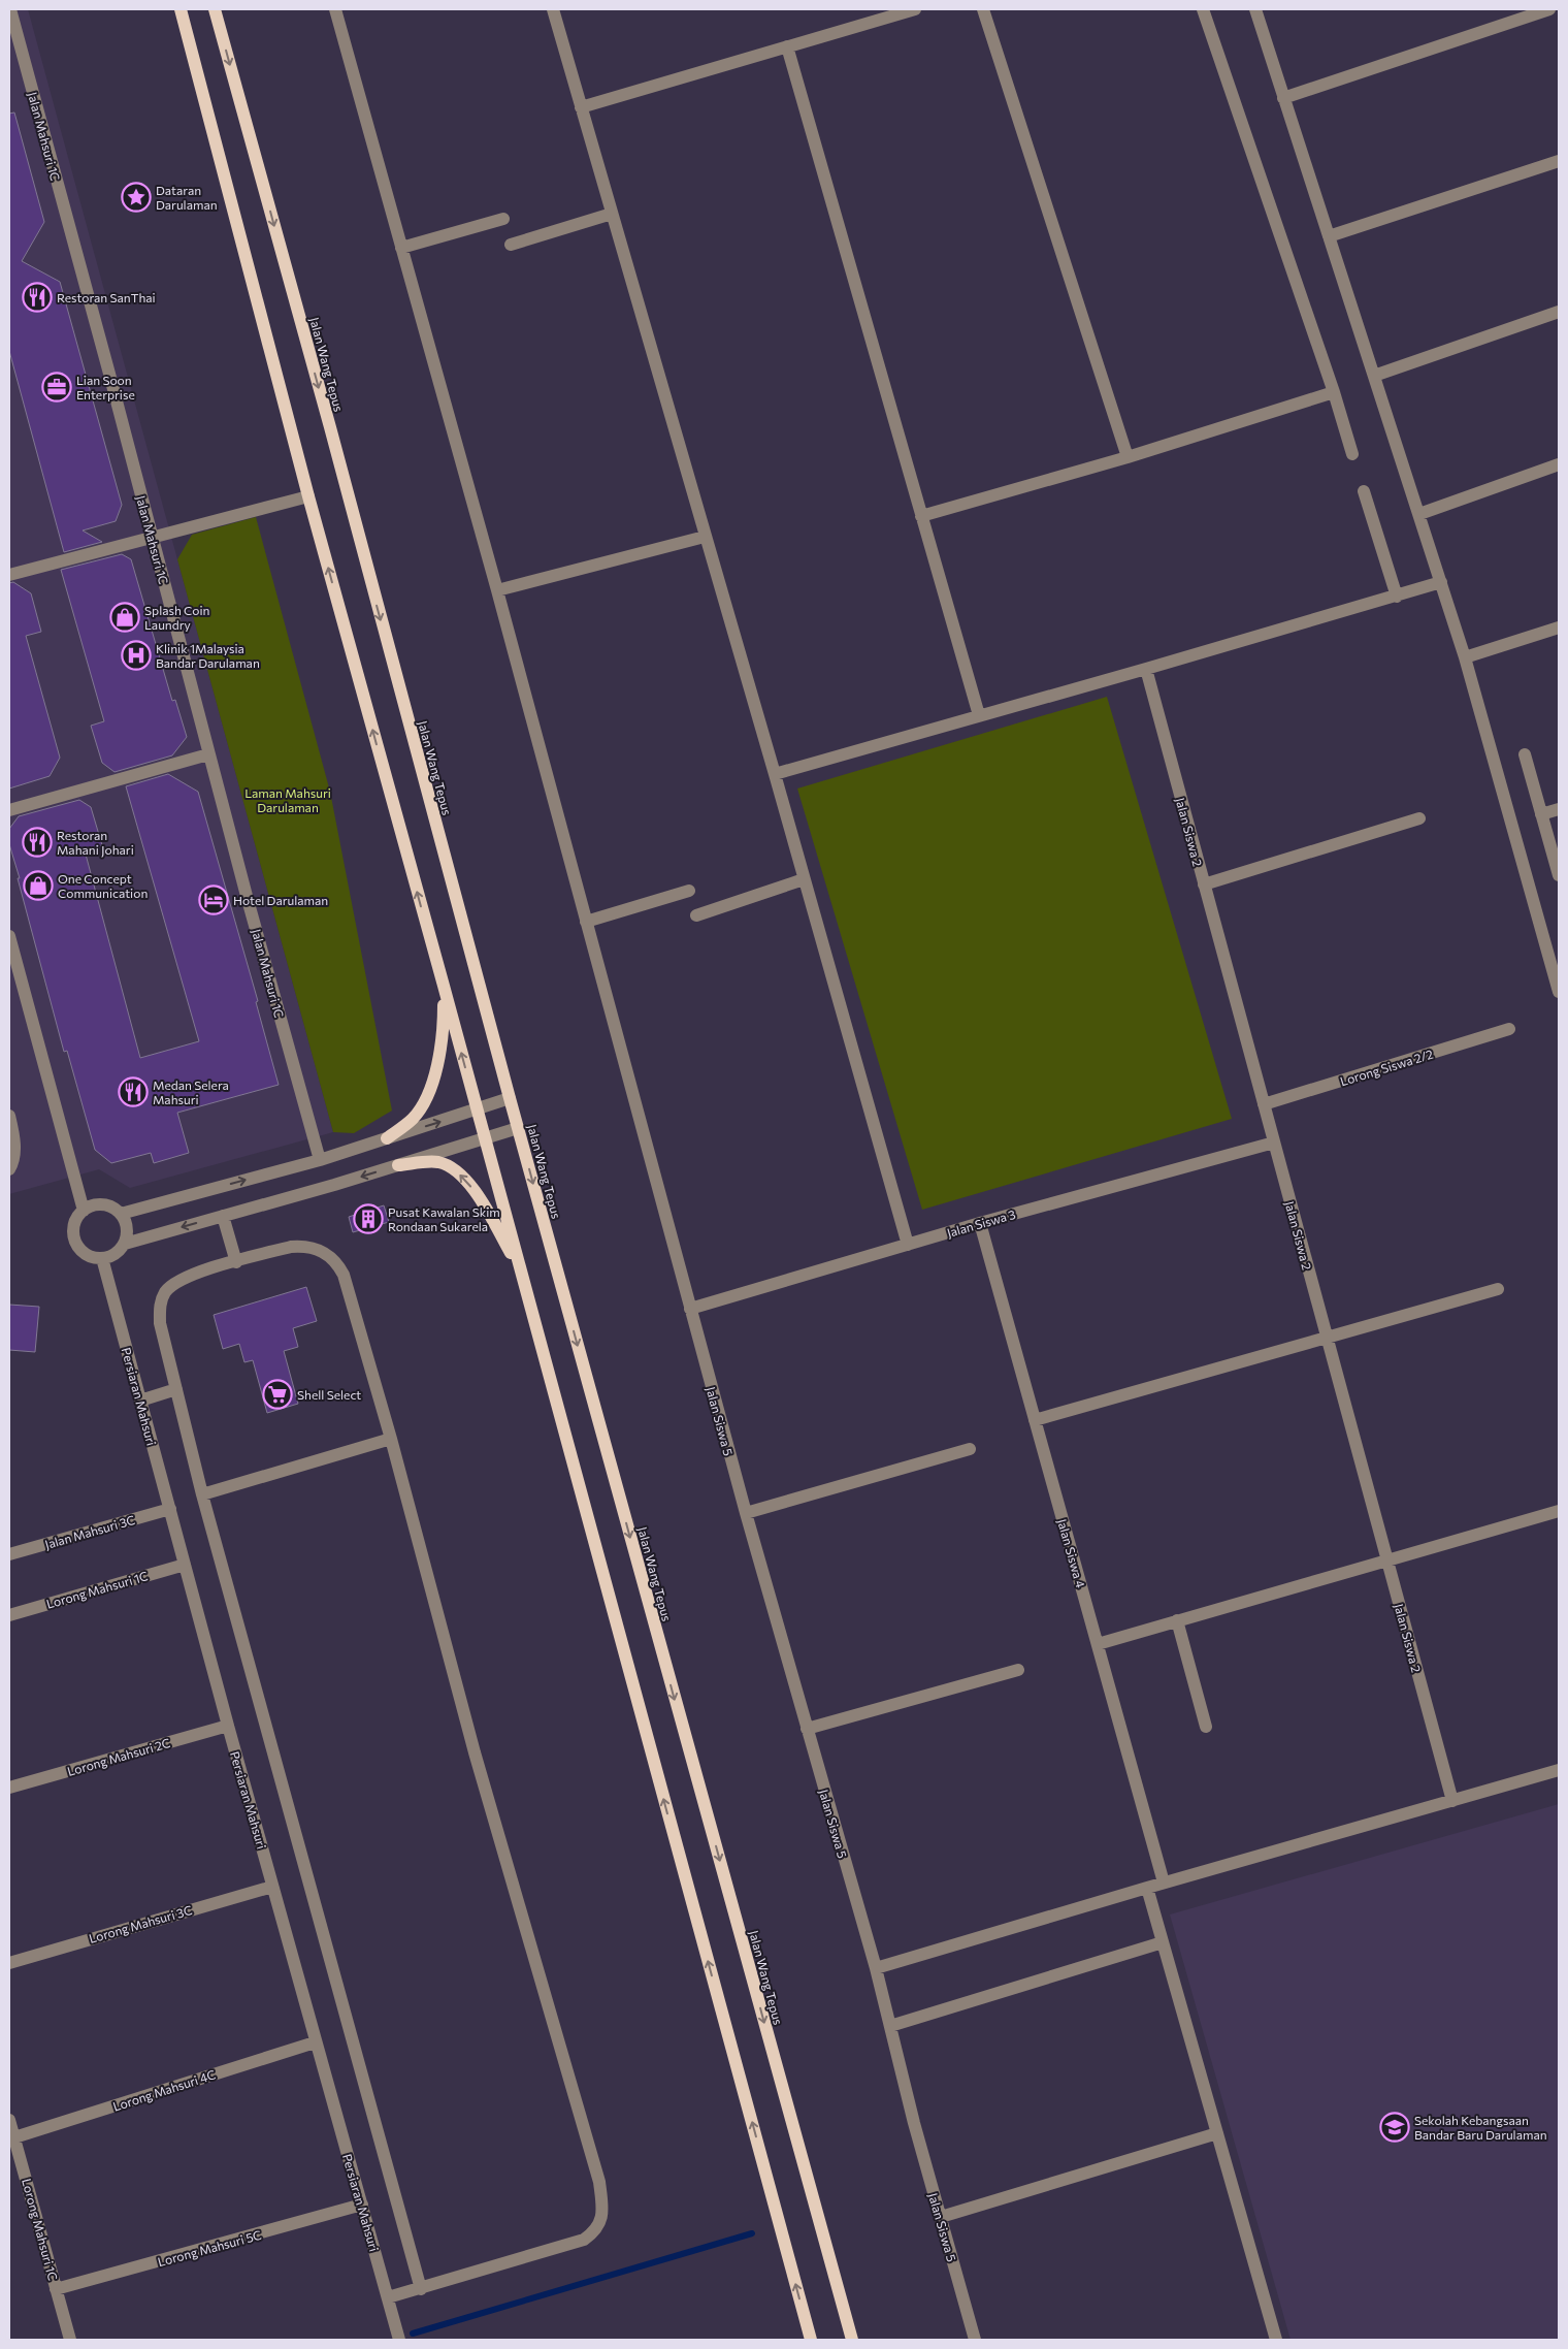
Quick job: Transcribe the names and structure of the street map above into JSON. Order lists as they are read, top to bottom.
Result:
{
  "streets": {
    "main road": ["Jalan Wang Tepus"],
    "street": [
      "Jalan Mahsuri 1C",
      "Jalan Siswa 2",
      "Lorong Siswa 2/2",
      "Jalan Siswa 3",
      "Persiaran Mahsuri",
      "Jalan Siswa 5",
      "Jalan Mahsuri 3C",
      "Jalan Siswa 4",
      "Lorong Mahsuri 1C",
      "Lorong Mahsuri 2C",
      "Lorong Mahsuri 3C",
      "Lorong Mahsuri 4C",
      "Lorong Mahsuri 5C"
    ]
  },
  "crossings": [
    ["Jalan Siswa 2", "Lorong Siswa 2/2"],
    ["Jalan Siswa 2", "Jalan Siswa 3"],
    ["Jalan Siswa 3", "Jalan Siswa 5"],
    ["Jalan Siswa 3", "Jalan Siswa 4"],
    ["Persiaran Mahsuri", "Jalan Mahsuri 3C"],
    ["Persiaran Mahsuri", "Lorong Mahsuri 1C"],
    ["Persiaran Mahsuri", "Lorong Mahsuri 2C"],
    ["Persiaran Mahsuri", "Lorong Mahsuri 3C"],
    ["Persiaran Mahsuri", "Lorong Mahsuri 4C"],
    ["Persiaran Mahsuri", "Lorong Mahsuri 5C"],
    ["Lorong Mahsuri 1C", "Lorong Mahsuri 4C"],
    ["Lorong Mahsuri 1C", "Lorong Mahsuri 5C"]
  ],
  "parks": ["Laman Mahsuri Darulaman"],
  "places": {
    "place": ["Dataran Darulaman"],
    "restaurant": ["Restoran SanThai", "Restoran Mahani Johari", "Medan Selera Mahsuri"],
    "office": ["Lian Soon Enterprise"],
    "shop": ["Splash Coin Laundry", "One Concept Communication"],
    "hospital": ["Klinik 1Malaysia Bandar Darulaman"],
    "hotel": ["Hotel Darulaman"],
    "building": ["Pusat Kawalan Skim Rondaan Sukarela"],
    "supermarket": ["Shell Select"],
    "school or university": ["Sekolah Kebangsaan Bandar Baru Darulaman"]
  }
}
